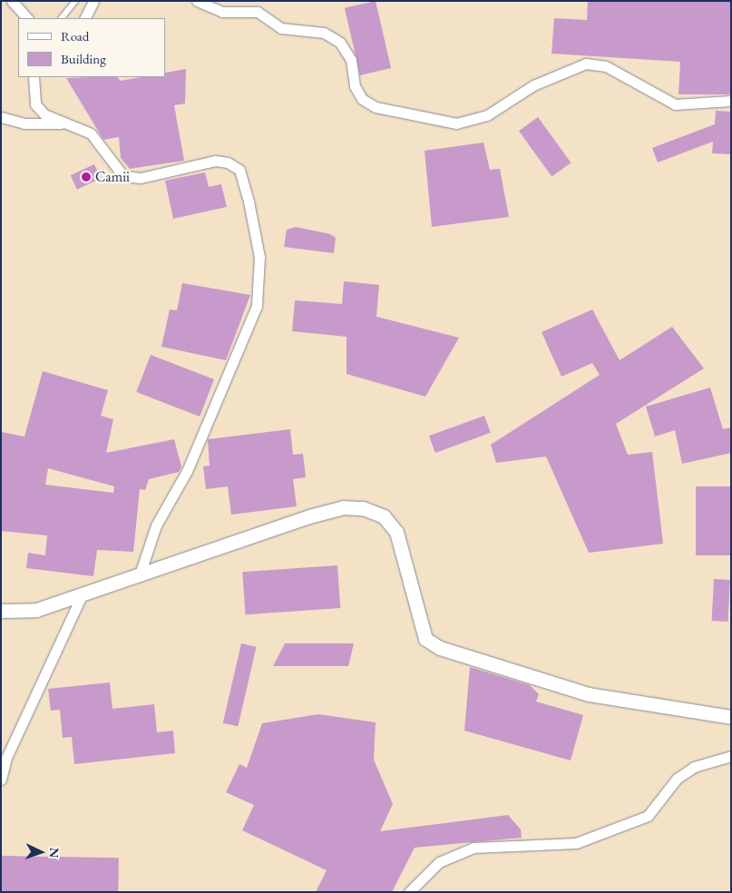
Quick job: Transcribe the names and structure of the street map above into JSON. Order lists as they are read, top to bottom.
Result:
{
  "places": ["Camii"],
  "legend": ["Road", "Building"],
  "north": "right"
}
